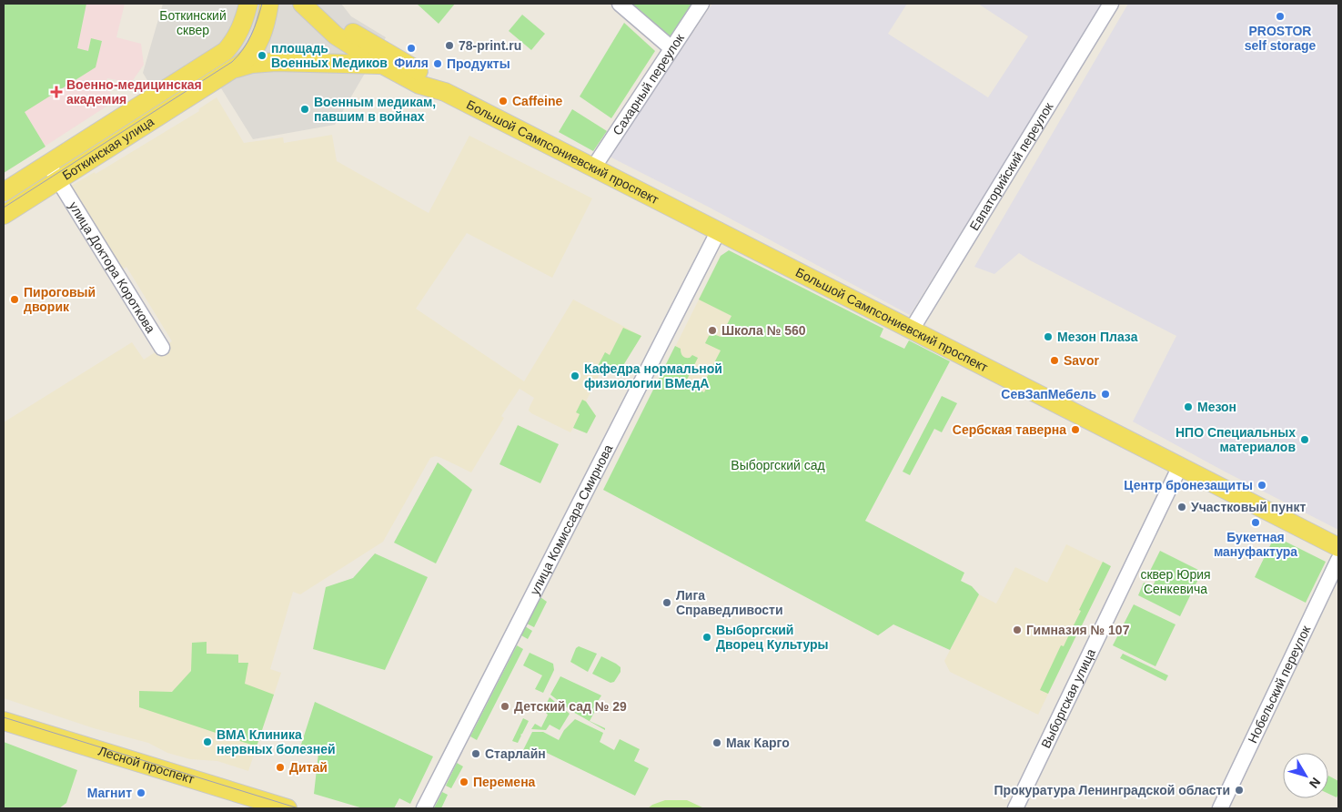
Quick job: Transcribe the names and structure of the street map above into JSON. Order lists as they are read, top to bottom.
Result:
{
  "streets": {
    "main road": ["Боткинская улица", "Большой Сампсониевский проспект", "Лесной проспект"],
    "street": [
      "Сахарный переулок",
      "Евпаторийский переулок",
      "улица Доктора Короткова",
      "улица Комиссара Смирнова",
      "Нобельский переулок",
      "Выборгская улица"
    ]
  },
  "crossings": [
    ["Сахарный переулок", "Большой Сампсониевский проспект"],
    ["Боткинская улица", "улица Доктора Короткова"],
    ["Большой Сампсониевский проспект", "Евпаторийский переулок"],
    ["Большой Сампсониевский проспект", "улица Комиссара Смирнова"],
    ["Большой Сампсониевский проспект", "Выборгская улица"]
  ],
  "parks": ["Боткинский сквер", "Выборгский сад", "сквер Юрия Сенкевича"],
  "places": {
    "other": [
      "PROSTOR self storage",
      "78-print.ru",
      "Филя",
      "площадь Военных Медиков",
      "Продукты",
      "Caffeine",
      "Военным медикам, павшим в войнах",
      "Пироговый дворик",
      "Школа № 560",
      "Мезон Плаза",
      "Savor",
      "Кафедра нормальной физиологии ВМедА",
      "СевЗапМебель",
      "Мезон",
      "Сербская таверна",
      "НПО Специальных материалов",
      "Центр бронезащиты",
      "Участковый пункт",
      "Букетная мануфактура",
      "Лига Справедливости",
      "Гимназия № 107",
      "Выборгский Дворец Культуры",
      "Детский сад № 29",
      "ВМА Клиника нервных болезней",
      "Мак Карго",
      "Старлайн",
      "Дитай",
      "Перемена",
      "Прокуратура Ленинградской области",
      "Магнит"
    ],
    "health": ["Военно-медицинская академия"]
  },
  "north": "bottom right"
}
